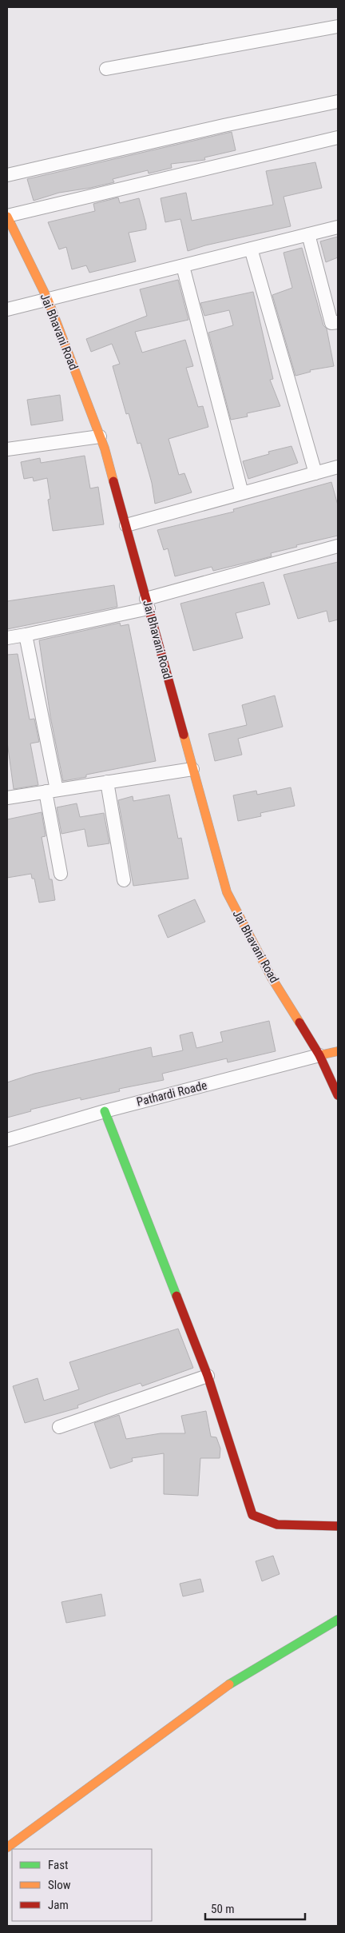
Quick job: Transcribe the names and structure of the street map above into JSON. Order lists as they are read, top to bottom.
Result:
{
  "streets": {
    "street": ["Jai Bhavani Road", "Pathardi Roade"]
  },
  "crossings": [
    ["Jai Bhavani Road", "Pathardi Roade"]
  ],
  "legend": ["Fast", "Slow", "Jam"],
  "scale_bar": "50 m"
}
